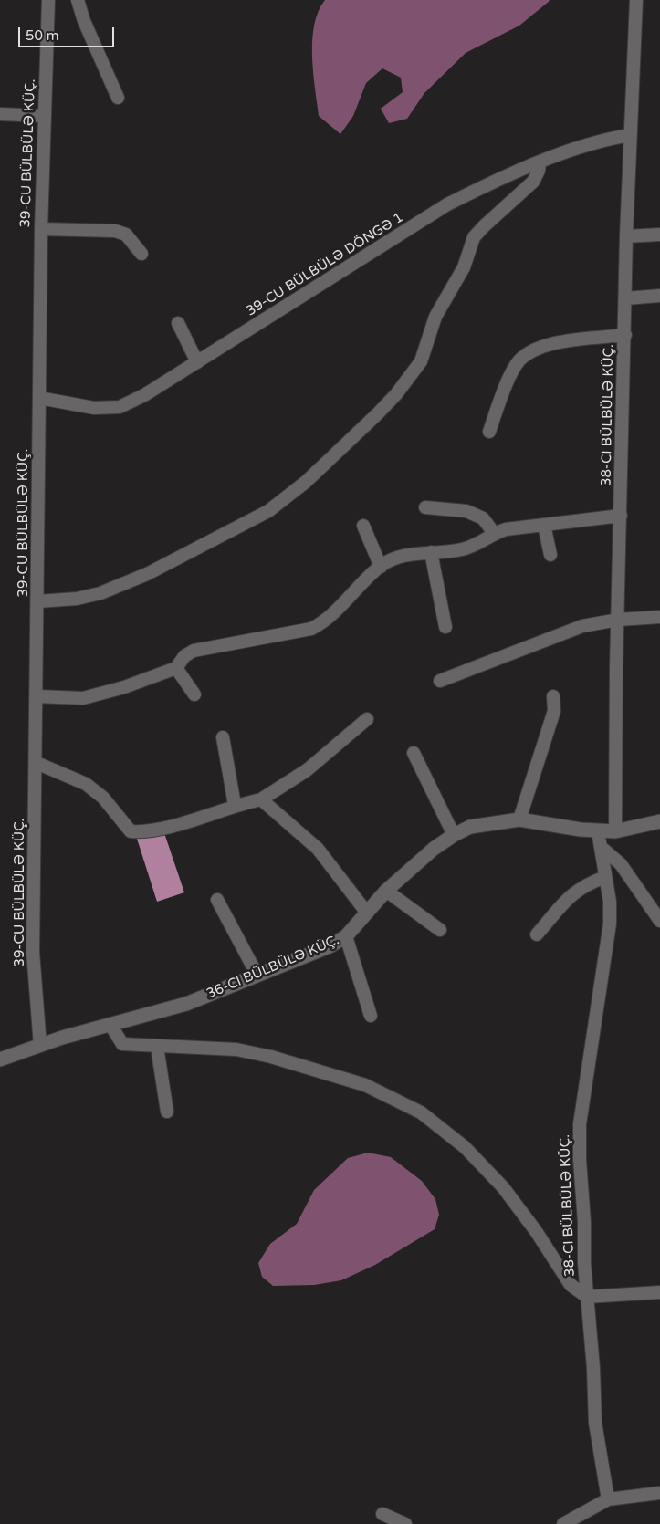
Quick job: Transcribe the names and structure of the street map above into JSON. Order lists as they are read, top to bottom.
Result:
{
  "streets": {
    "street": ["39-CU BÜLBÜLƏ KÜÇ.", "39-CU BÜLBÜLƏ DÖNGƏ 1", "38-CI BÜLBÜLƏ KÜÇ."]
  },
  "crossings": [
    ["39-CU BÜLBÜLƏ KÜÇ.", "39-CU BÜLBÜLƏ DÖNGƏ 1"],
    ["39-CU BÜLBÜLƏ DÖNGƏ 1", "38-CI BÜLBÜLƏ KÜÇ."]
  ],
  "scale_bar": "50 m"
}
